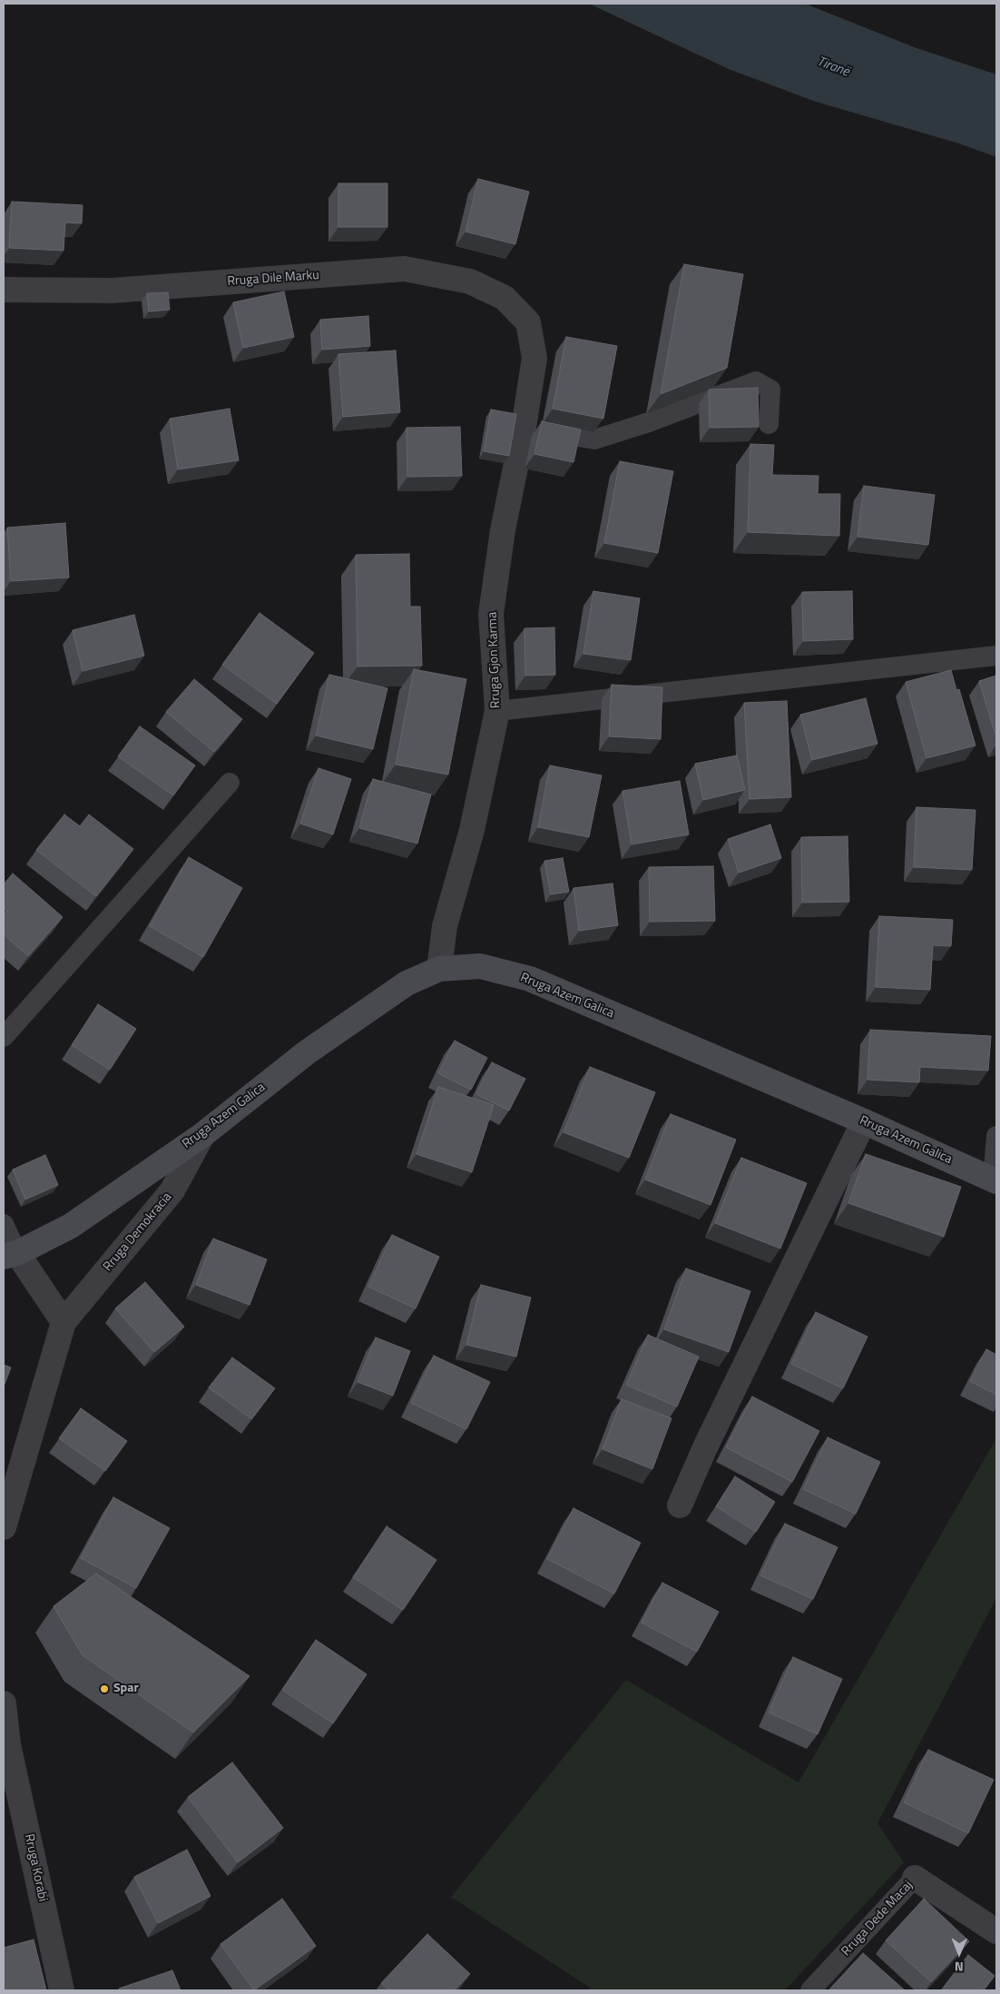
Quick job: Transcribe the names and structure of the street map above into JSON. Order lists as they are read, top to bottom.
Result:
{
  "streets": {
    "main road": ["Rruga Azem Galica"],
    "street": [
      "Rruga Dile Marku",
      "Rruga Gjon Karma",
      "Rruga Demokracia",
      "Rruga Korabi",
      "Rruga Dede Macaj"
    ]
  },
  "crossings": [
    ["Rruga Dile Marku", "Rruga Gjon Karma"],
    ["Rruga Gjon Karma", "Rruga Azem Galica"],
    ["Rruga Azem Galica", "Rruga Demokracia"]
  ],
  "water": ["Tiranë"],
  "places": ["Spar"],
  "north": "bottom"
}
